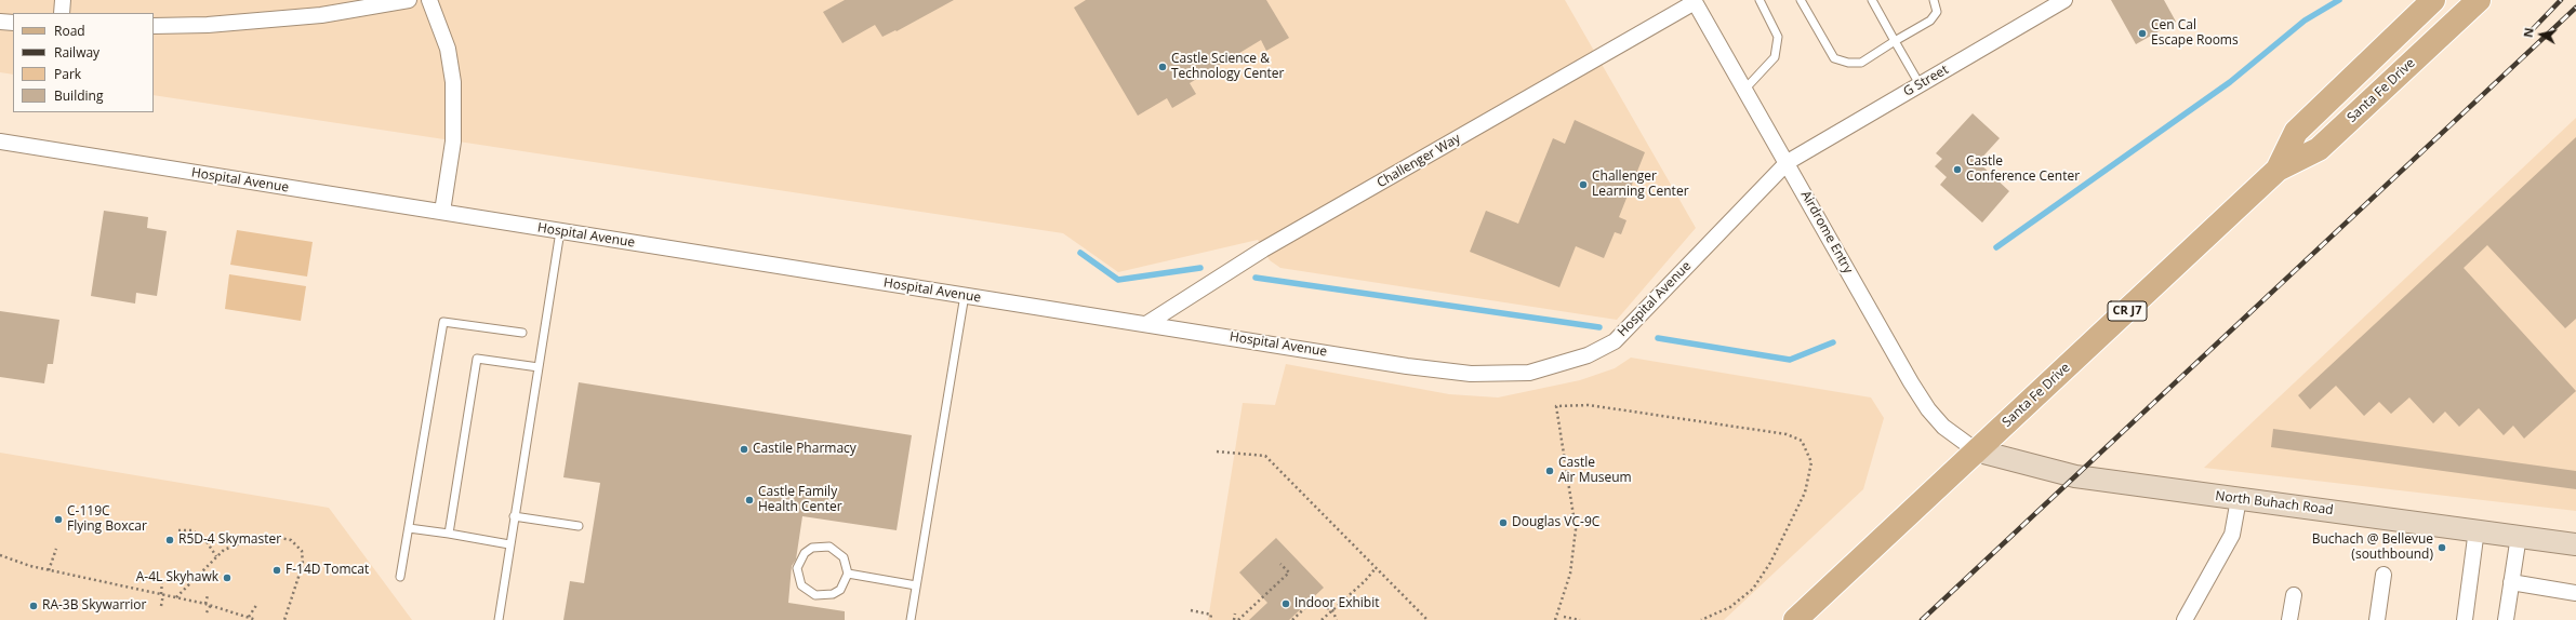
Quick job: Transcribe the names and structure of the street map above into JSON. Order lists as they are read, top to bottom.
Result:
{
  "streets": {
    "main road": ["Santa Fe Drive", "CR J7", "North Buhach Road"],
    "street": [
      "G Street",
      "Challenger Way",
      "Hospital Avenue",
      "Airdrome Entry"
    ]
  },
  "crossings": [
    ["G Street", "Hospital Avenue"],
    ["G Street", "Airdrome Entry"],
    ["Santa Fe Drive", "Airdrome Entry"],
    ["Santa Fe Drive", "North Buhach Road"],
    ["Challenger Way", "Hospital Avenue"],
    ["Challenger Way", "Airdrome Entry"],
    ["Hospital Avenue", "Airdrome Entry"],
    ["Airdrome Entry", "North Buhach Road"]
  ],
  "places": [
    "Cen Cal Escape Rooms",
    "Castle Science & Technology Center",
    "Castle Conference Center",
    "Challenger Learning Center",
    "Castile Pharmacy",
    "Castle Air Museum",
    "Castle Family Health Center",
    "C-119C Flying Boxcar",
    "Douglas VC-9C",
    "R5D-4 Skymaster",
    "Buchach @ Bellevue (southbound)",
    "F-14D Tomcat",
    "A-4L Skyhawk",
    "Indoor Exhibit",
    "RA-3B Skywarrior"
  ],
  "legend": [
    "Road",
    "Railway",
    "Park",
    "Building"
  ],
  "north": "left"
}
